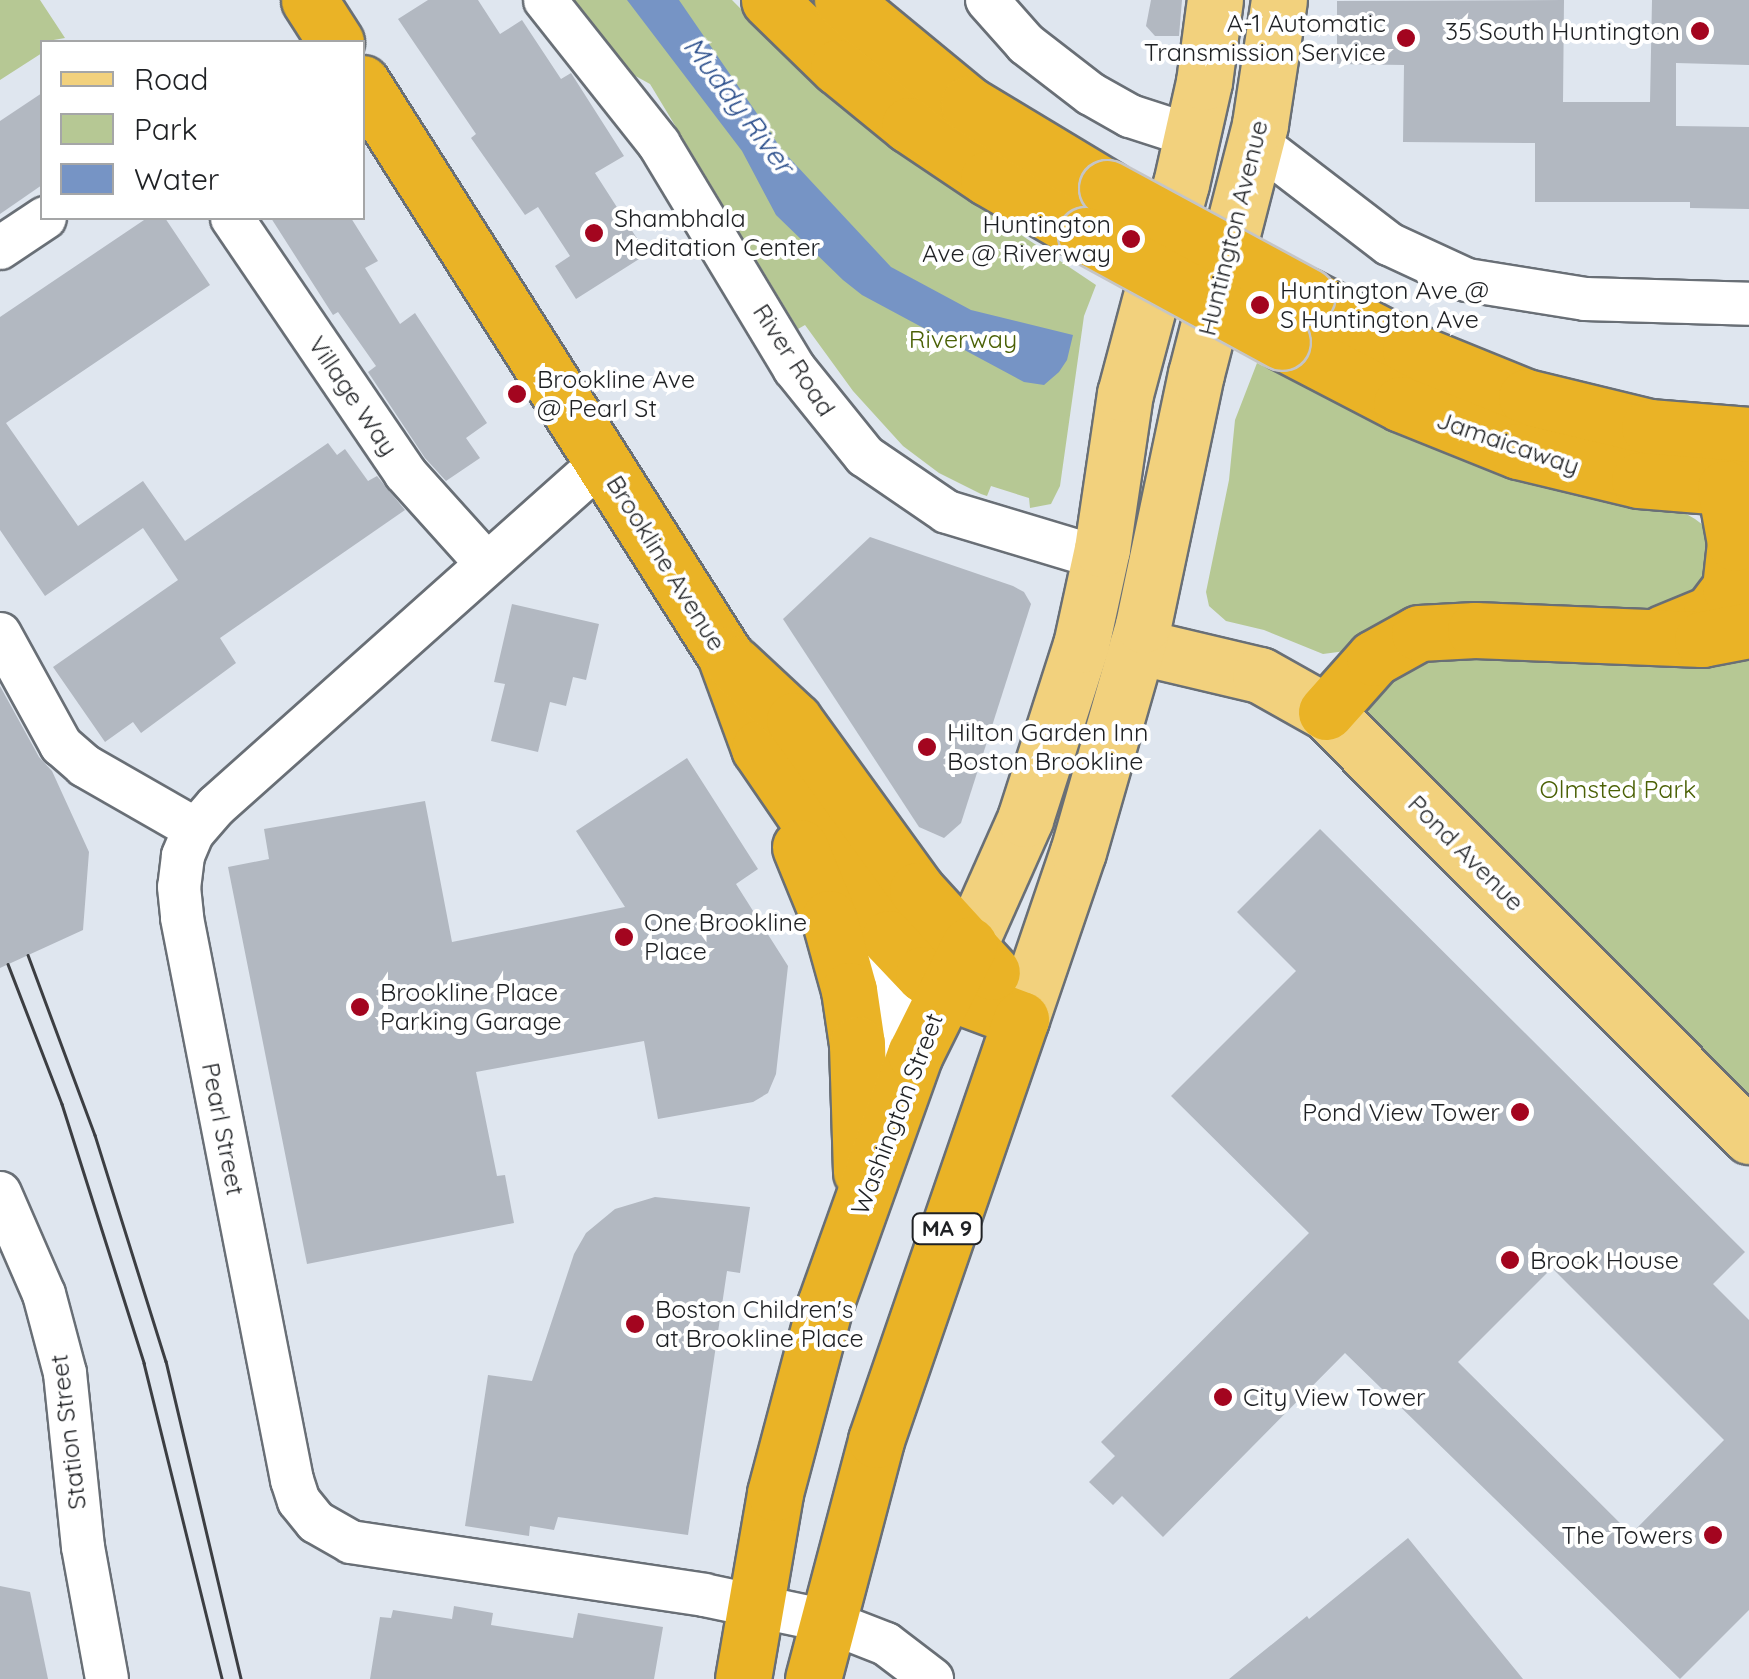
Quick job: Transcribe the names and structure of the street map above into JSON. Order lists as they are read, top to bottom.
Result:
{
  "streets": {
    "highway": [
      "Jamaicaway",
      "Brookline Avenue",
      "Washington Street",
      "MA 9"
    ],
    "main road": ["Huntington Avenue", "Pond Avenue"],
    "street": [
      "River Road",
      "Village Way",
      "Pearl Street",
      "Station Street"
    ]
  },
  "crossings": [
    ["Huntington Avenue", "Pond Avenue"],
    ["Huntington Avenue", "MA 9"],
    ["River Road", "Washington Street"],
    ["Village Way", "Pearl Street"],
    ["Brookline Avenue", "Washington Street"],
    ["Brookline Avenue", "Pearl Street"],
    ["Brookline Avenue", "MA 9"],
    ["Pond Avenue", "MA 9"],
    ["Washington Street", "Pearl Street"],
    ["Pearl Street", "MA 9"]
  ],
  "water": ["Muddy River"],
  "parks": ["Riverway", "Olmsted Park"],
  "places": [
    "35 South Huntington",
    "A-1 Automatic Transmission Service",
    "Shambhala Meditation Center",
    "Huntington Ave @ Riverway",
    "Huntington Ave @ S Huntington Ave",
    "Brookline Ave @ Pearl St",
    "Hilton Garden Inn Boston Brookline",
    "One Brookline Place",
    "Brookline Place Parking Garage",
    "Pond View Tower",
    "Brook House",
    "Boston Children's at Brookline Place",
    "City View Tower",
    "The Towers"
  ],
  "legend": ["Road", "Park", "Water"]
}
